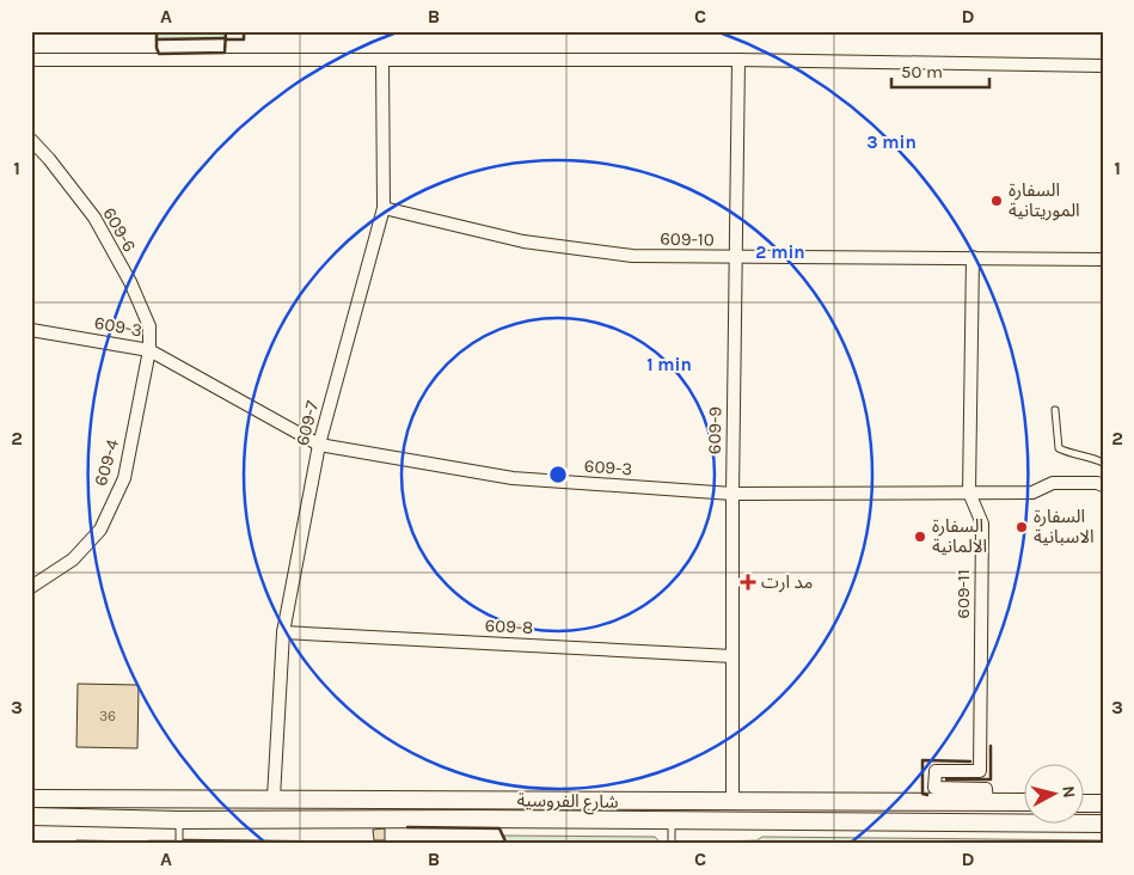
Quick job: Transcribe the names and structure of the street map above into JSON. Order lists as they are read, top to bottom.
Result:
{
  "streets": {
    "street": [
      "609-6",
      "609-10",
      "609-3",
      "609-7",
      "609-9",
      "609-4",
      "609-11",
      "609-8",
      "شارع الفروسية"
    ]
  },
  "crossings": [
    ["609-6", "609-3"],
    ["609-6", "609-4"],
    ["609-10", "609-7"],
    ["609-10", "609-9"],
    ["609-10", "609-11"],
    ["609-3", "609-7"],
    ["609-3", "609-9"],
    ["609-3", "609-4"],
    ["609-3", "609-11"],
    ["609-7", "609-8"],
    ["609-7", "شارع الفروسية"],
    ["609-9", "609-8"],
    ["609-9", "شارع الفروسية"],
    ["609-11", "شارع الفروسية"]
  ],
  "places": {
    "other": ["السفارة الموريتانية", "السفارة الاسبانية", "السفارة الالمانية"],
    "health": ["مد ارت"]
  },
  "house_numbers": ["36"],
  "scale_bar": "50 m",
  "north": "right",
  "grid": {
    "columns": [
      "A",
      "B",
      "C",
      "D"
    ],
    "rows": ["1", "2", "3"]
  },
  "rings": ["3 min", "2 min", "1 min"]
}
